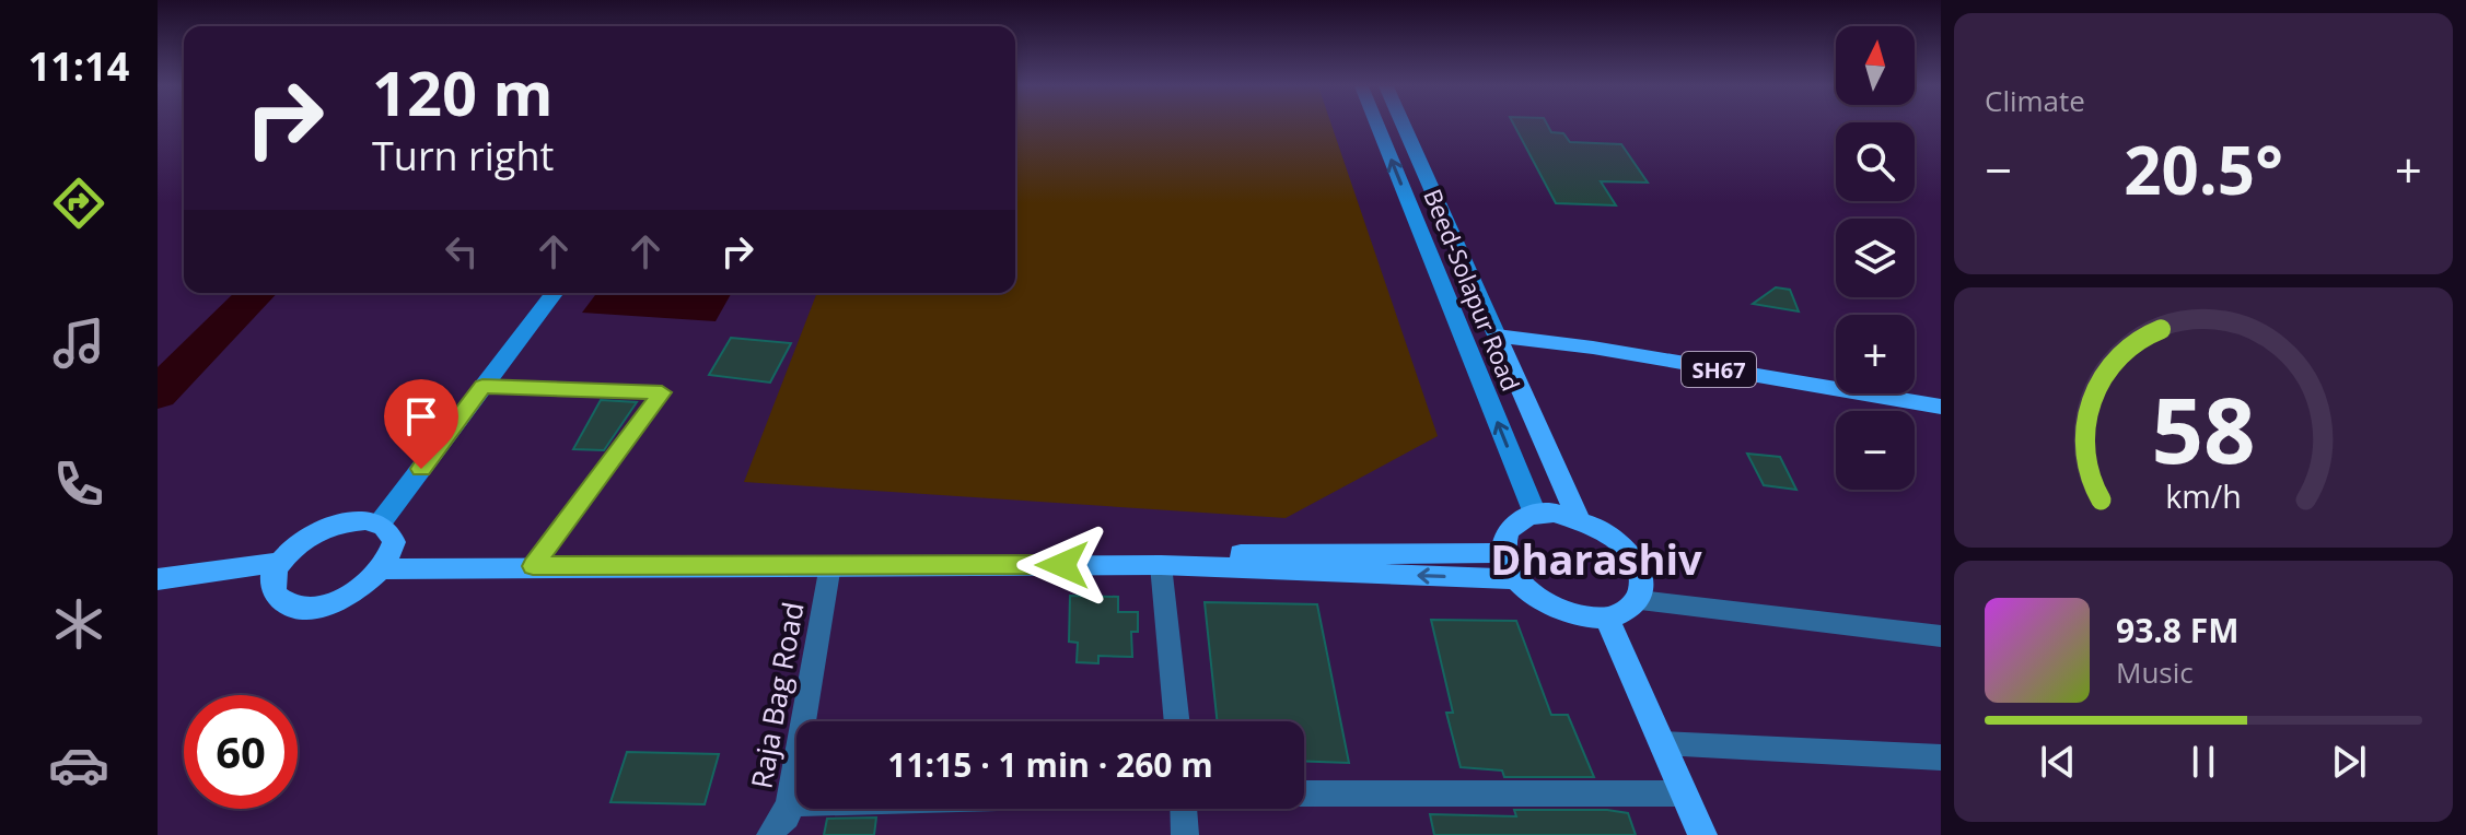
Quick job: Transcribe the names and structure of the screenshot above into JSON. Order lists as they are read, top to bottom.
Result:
{
  "streets": {
    "main road": ["Beed-Solapur Road", "SH67"],
    "street": ["Raja Bag Road"]
  },
  "crossings": [
    ["Beed-Solapur Road", "SH67"]
  ],
  "districts": ["Dharashiv"],
  "north": "top",
  "page": {
    "tabs": "11:14",
    "tile": "Climate",
    "map_buttons": ["+", "−"],
    "turn": ["120 m", "Turn right"],
    "heat": ["−", "20.5°", "+"],
    "song": ["93.8 FM", "Music"],
    "limit": "60",
    "trip": "11:15 · 1 min · 260 m",
    "gauge": ["58", "km/h"]
  }
}
